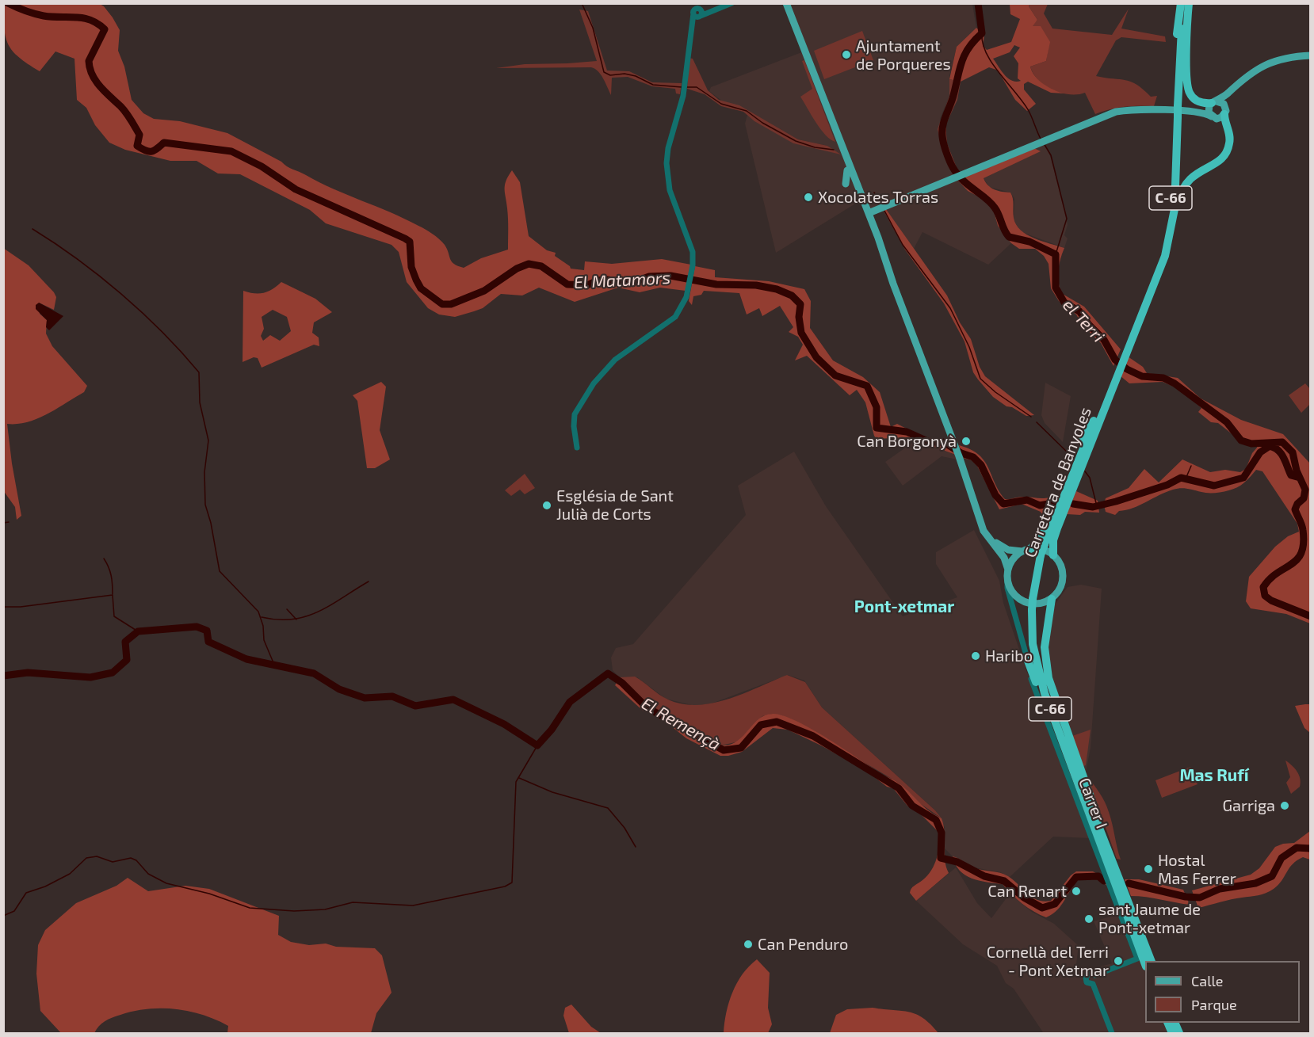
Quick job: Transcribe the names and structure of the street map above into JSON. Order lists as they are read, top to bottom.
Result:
{
  "streets": {
    "highway": ["C-66"],
    "street": ["Carrer I"]
  },
  "districts": ["Pont-xetmar", "Mas Rufí"],
  "water": ["El Matamors", "el Terri", "El Remençà"],
  "places": [
    "Ajuntament de Porqueres",
    "Xocolates Torras",
    "Can Borgonyà",
    "Església de Sant Julià de Corts",
    "Haribo",
    "Garriga",
    "Hostal Mas Ferrer",
    "Can Renart",
    "sant Jaume de Pont-xetmar",
    "Can Penduro",
    "Cornellà del Terri - Pont Xetmar"
  ],
  "legend": ["Calle", "Parque"]
}
